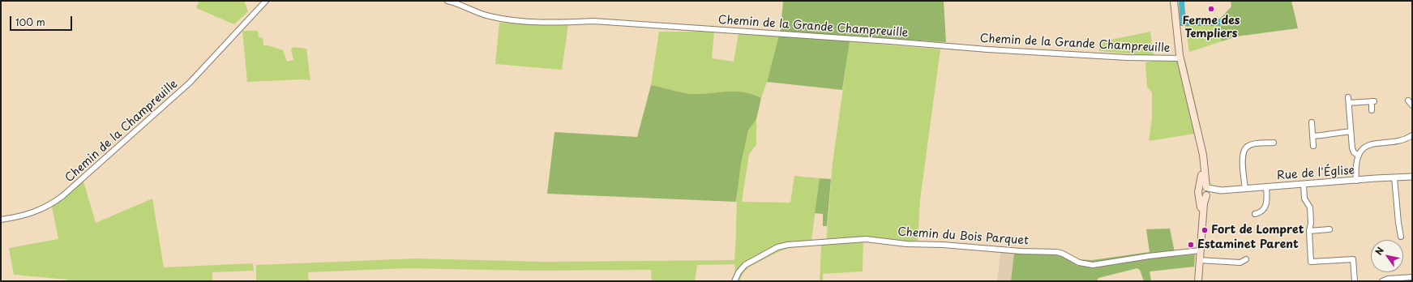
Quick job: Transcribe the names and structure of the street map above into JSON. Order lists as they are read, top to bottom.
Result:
{
  "streets": {
    "street": [
      "Chemin de la Grande Champreuille",
      "Chemin de la Champreuille",
      "Rue de l'Église",
      "Chemin du Bois Parquet"
    ]
  },
  "places": ["Ferme des Templiers", "Fort de Lompret", "Estaminet Parent"],
  "scale_bar": "100 m",
  "north": "top left"
}
